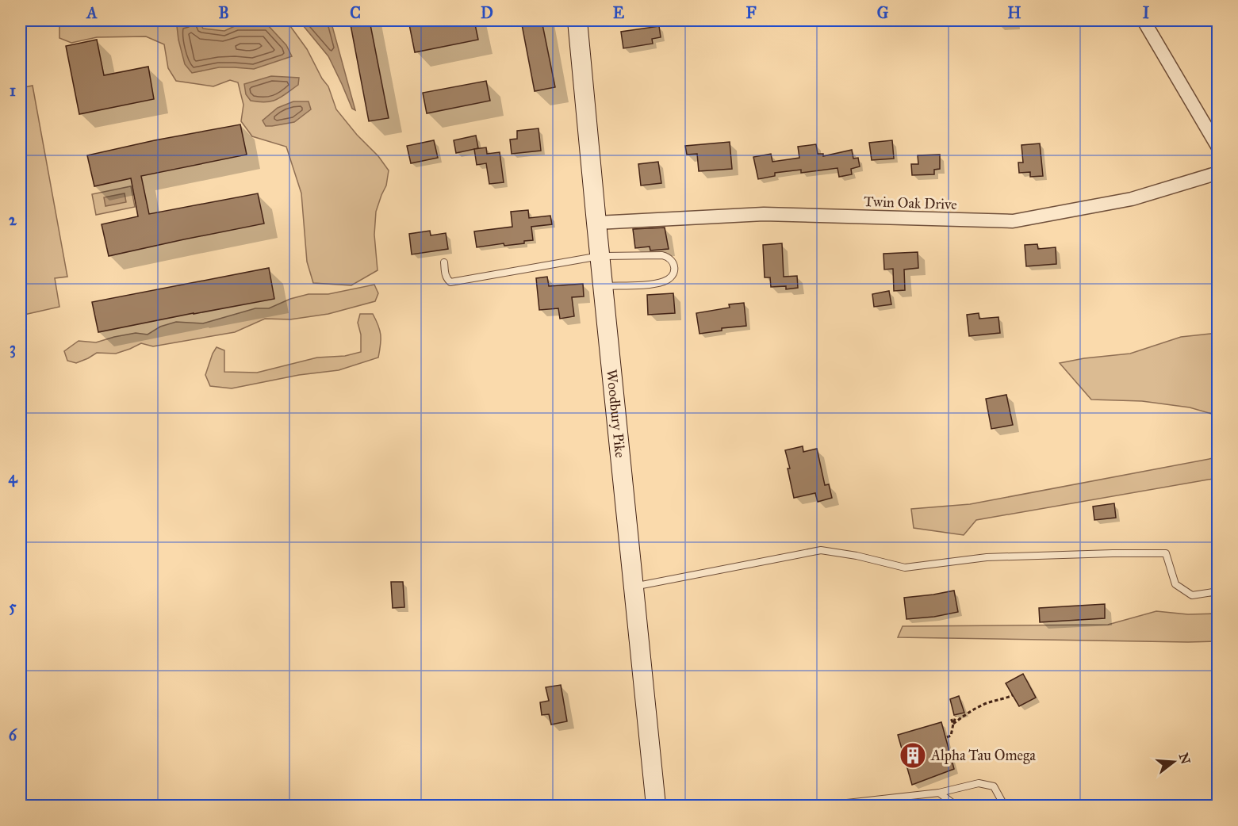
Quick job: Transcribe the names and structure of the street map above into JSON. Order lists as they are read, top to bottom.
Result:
{
  "streets": {
    "street": ["Twin Oak Drive", "Woodbury Pike"]
  },
  "crossings": [
    ["Twin Oak Drive", "Woodbury Pike"]
  ],
  "places": {
    "building": ["Alpha Tau Omega"]
  },
  "north": "right",
  "grid": {
    "columns": [
      "A",
      "B",
      "C",
      "D",
      "E",
      "F",
      "G",
      "H",
      "I"
    ],
    "rows": [
      "1",
      "2",
      "3",
      "4",
      "5",
      "6"
    ]
  }
}
